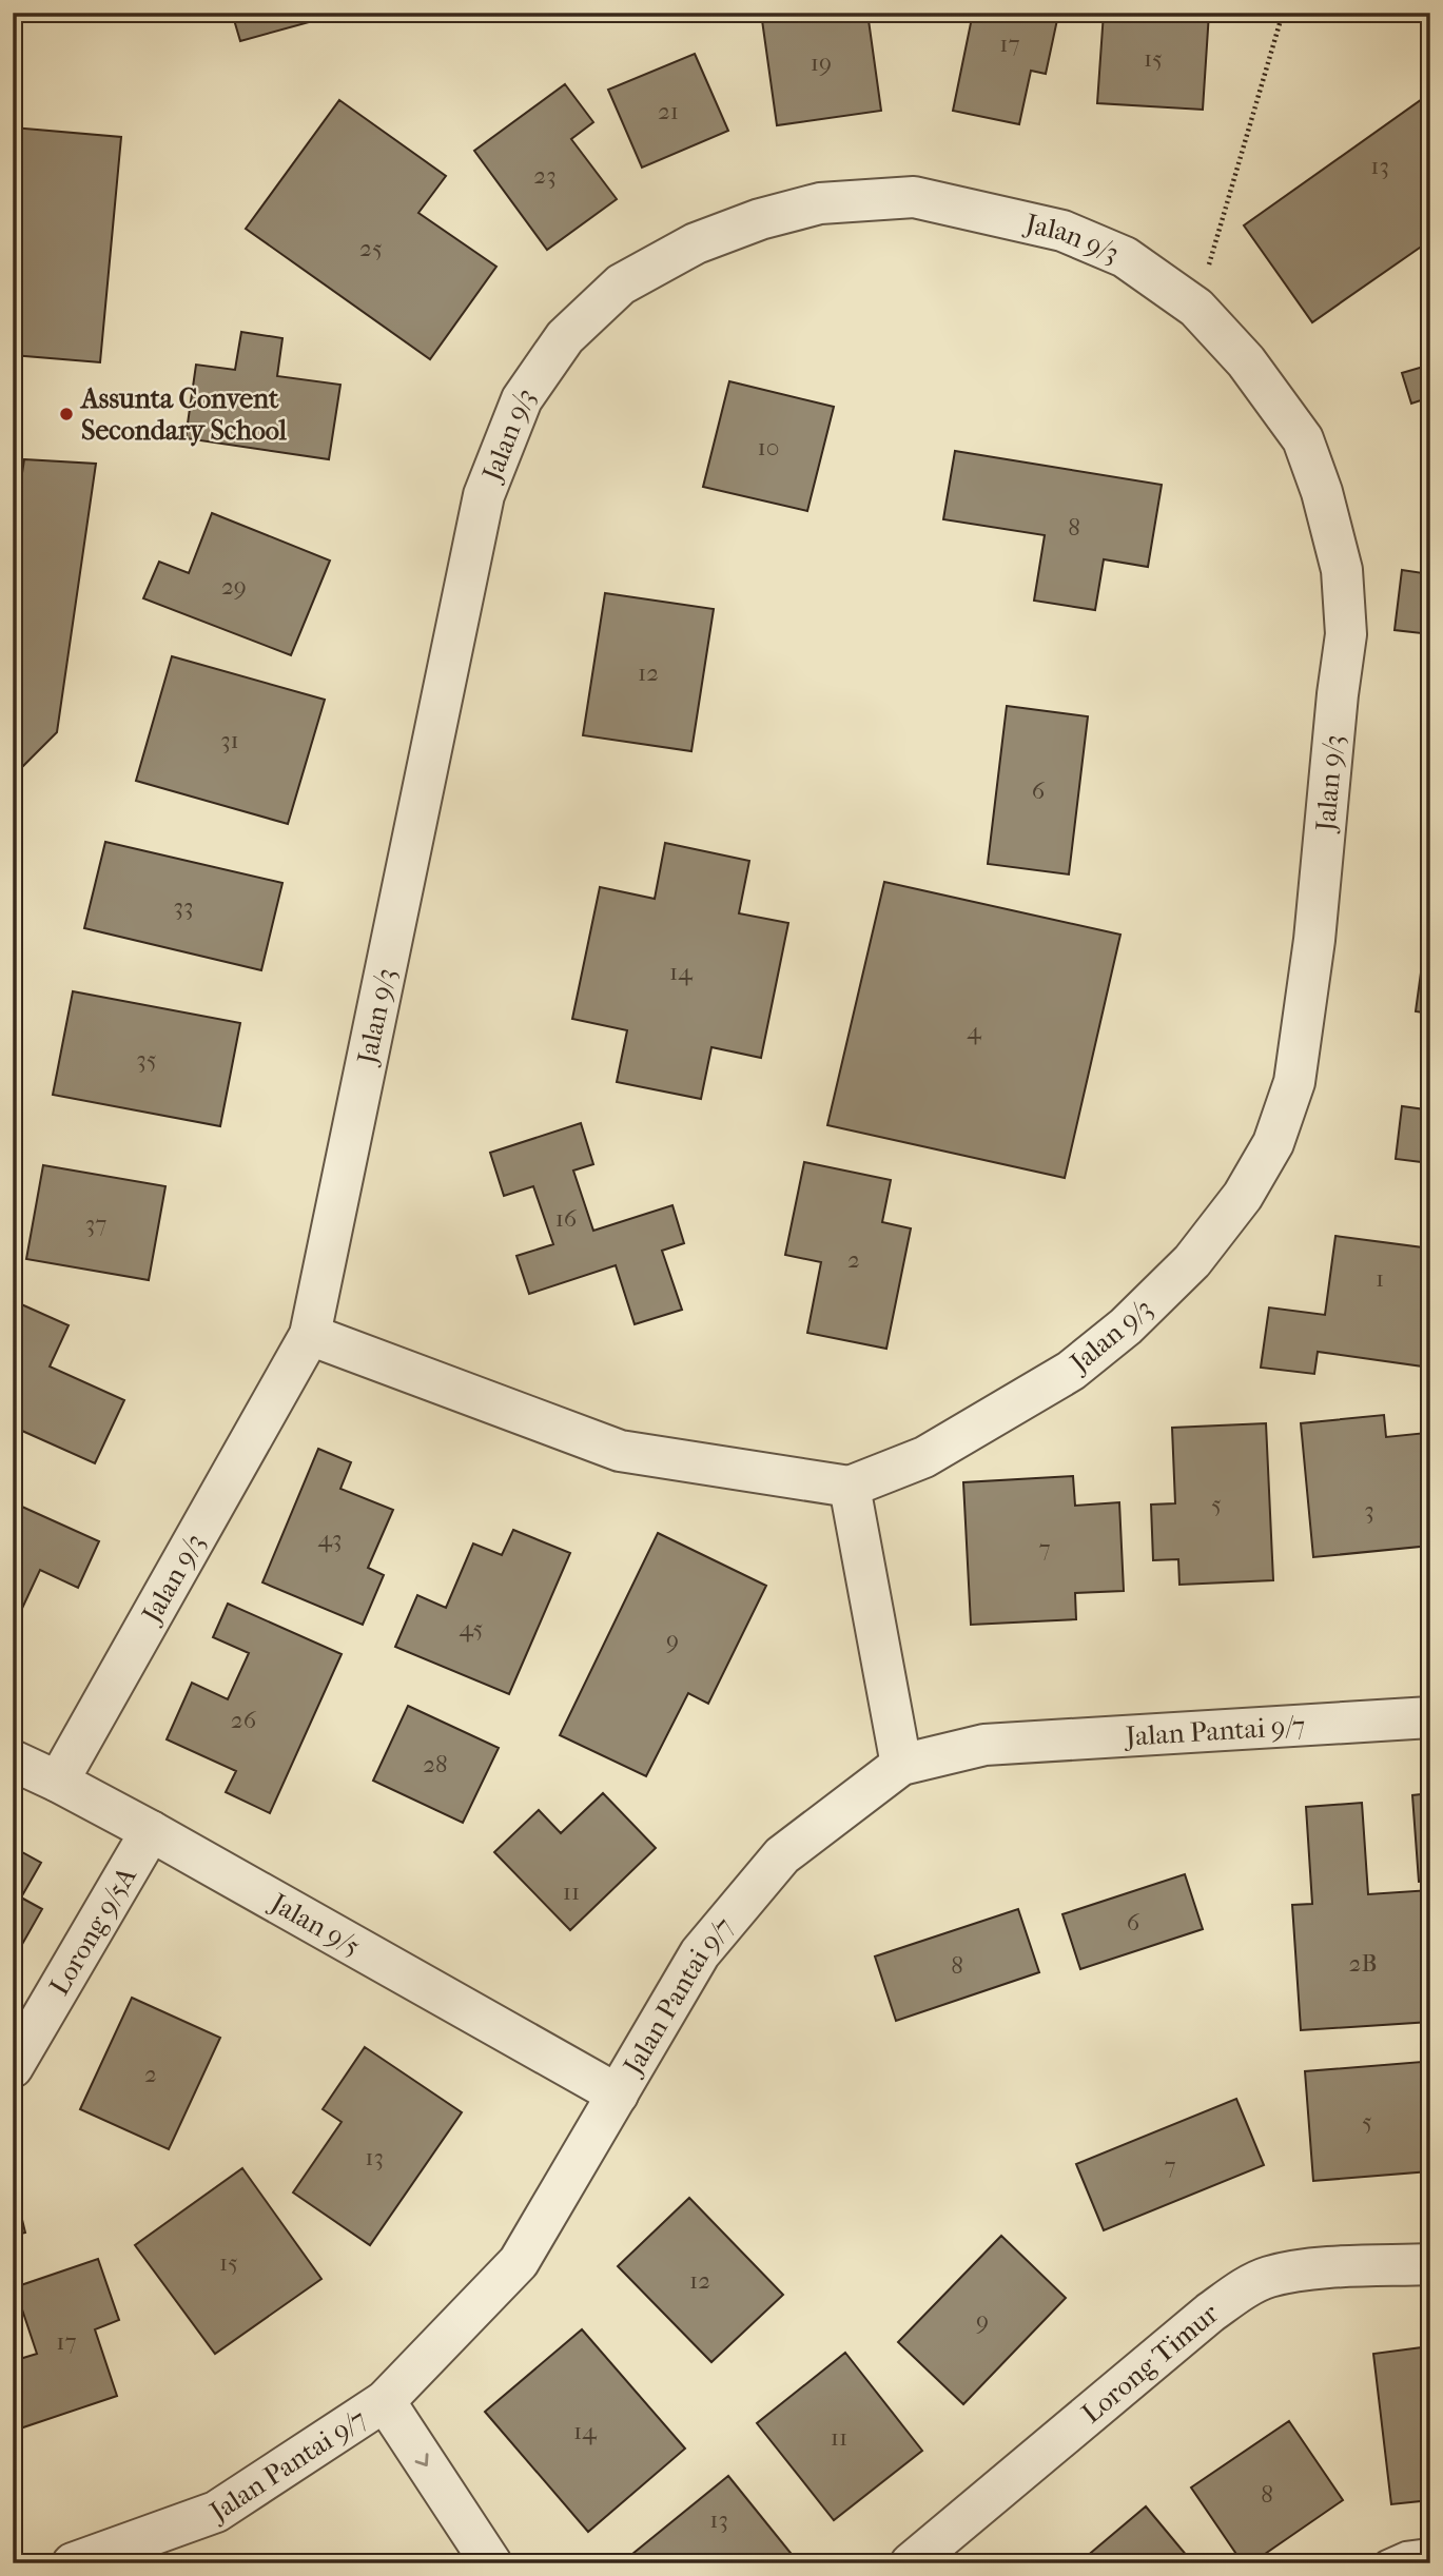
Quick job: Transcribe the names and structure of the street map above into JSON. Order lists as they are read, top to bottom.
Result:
{
  "streets": {
    "street": [
      "Jalan 9/3",
      "Jalan Pantai 9/7",
      "Jalan 9/5",
      "Lorong 9/5A",
      "Lorong Timur"
    ]
  },
  "crossings": [
    ["Jalan 9/3", "Jalan 9/5"],
    ["Jalan Pantai 9/7", "Jalan 9/5"],
    ["Jalan 9/5", "Lorong 9/5A"]
  ],
  "places": ["Assunta Convent Secondary School"],
  "house_numbers": [
    "17",
    "15",
    "19",
    "21",
    "13",
    "23",
    "25",
    "10",
    "8",
    "29",
    "12",
    "31",
    "6",
    "33",
    "14",
    "4",
    "35",
    "16",
    "37",
    "2",
    "1",
    "5",
    "3",
    "43",
    "7",
    "45",
    "9",
    "26",
    "28",
    "11",
    "6",
    "2B",
    "8",
    "2",
    "5",
    "13",
    "7",
    "15",
    "12",
    "9",
    "17",
    "14",
    "11",
    "8",
    "13"
  ]
}
